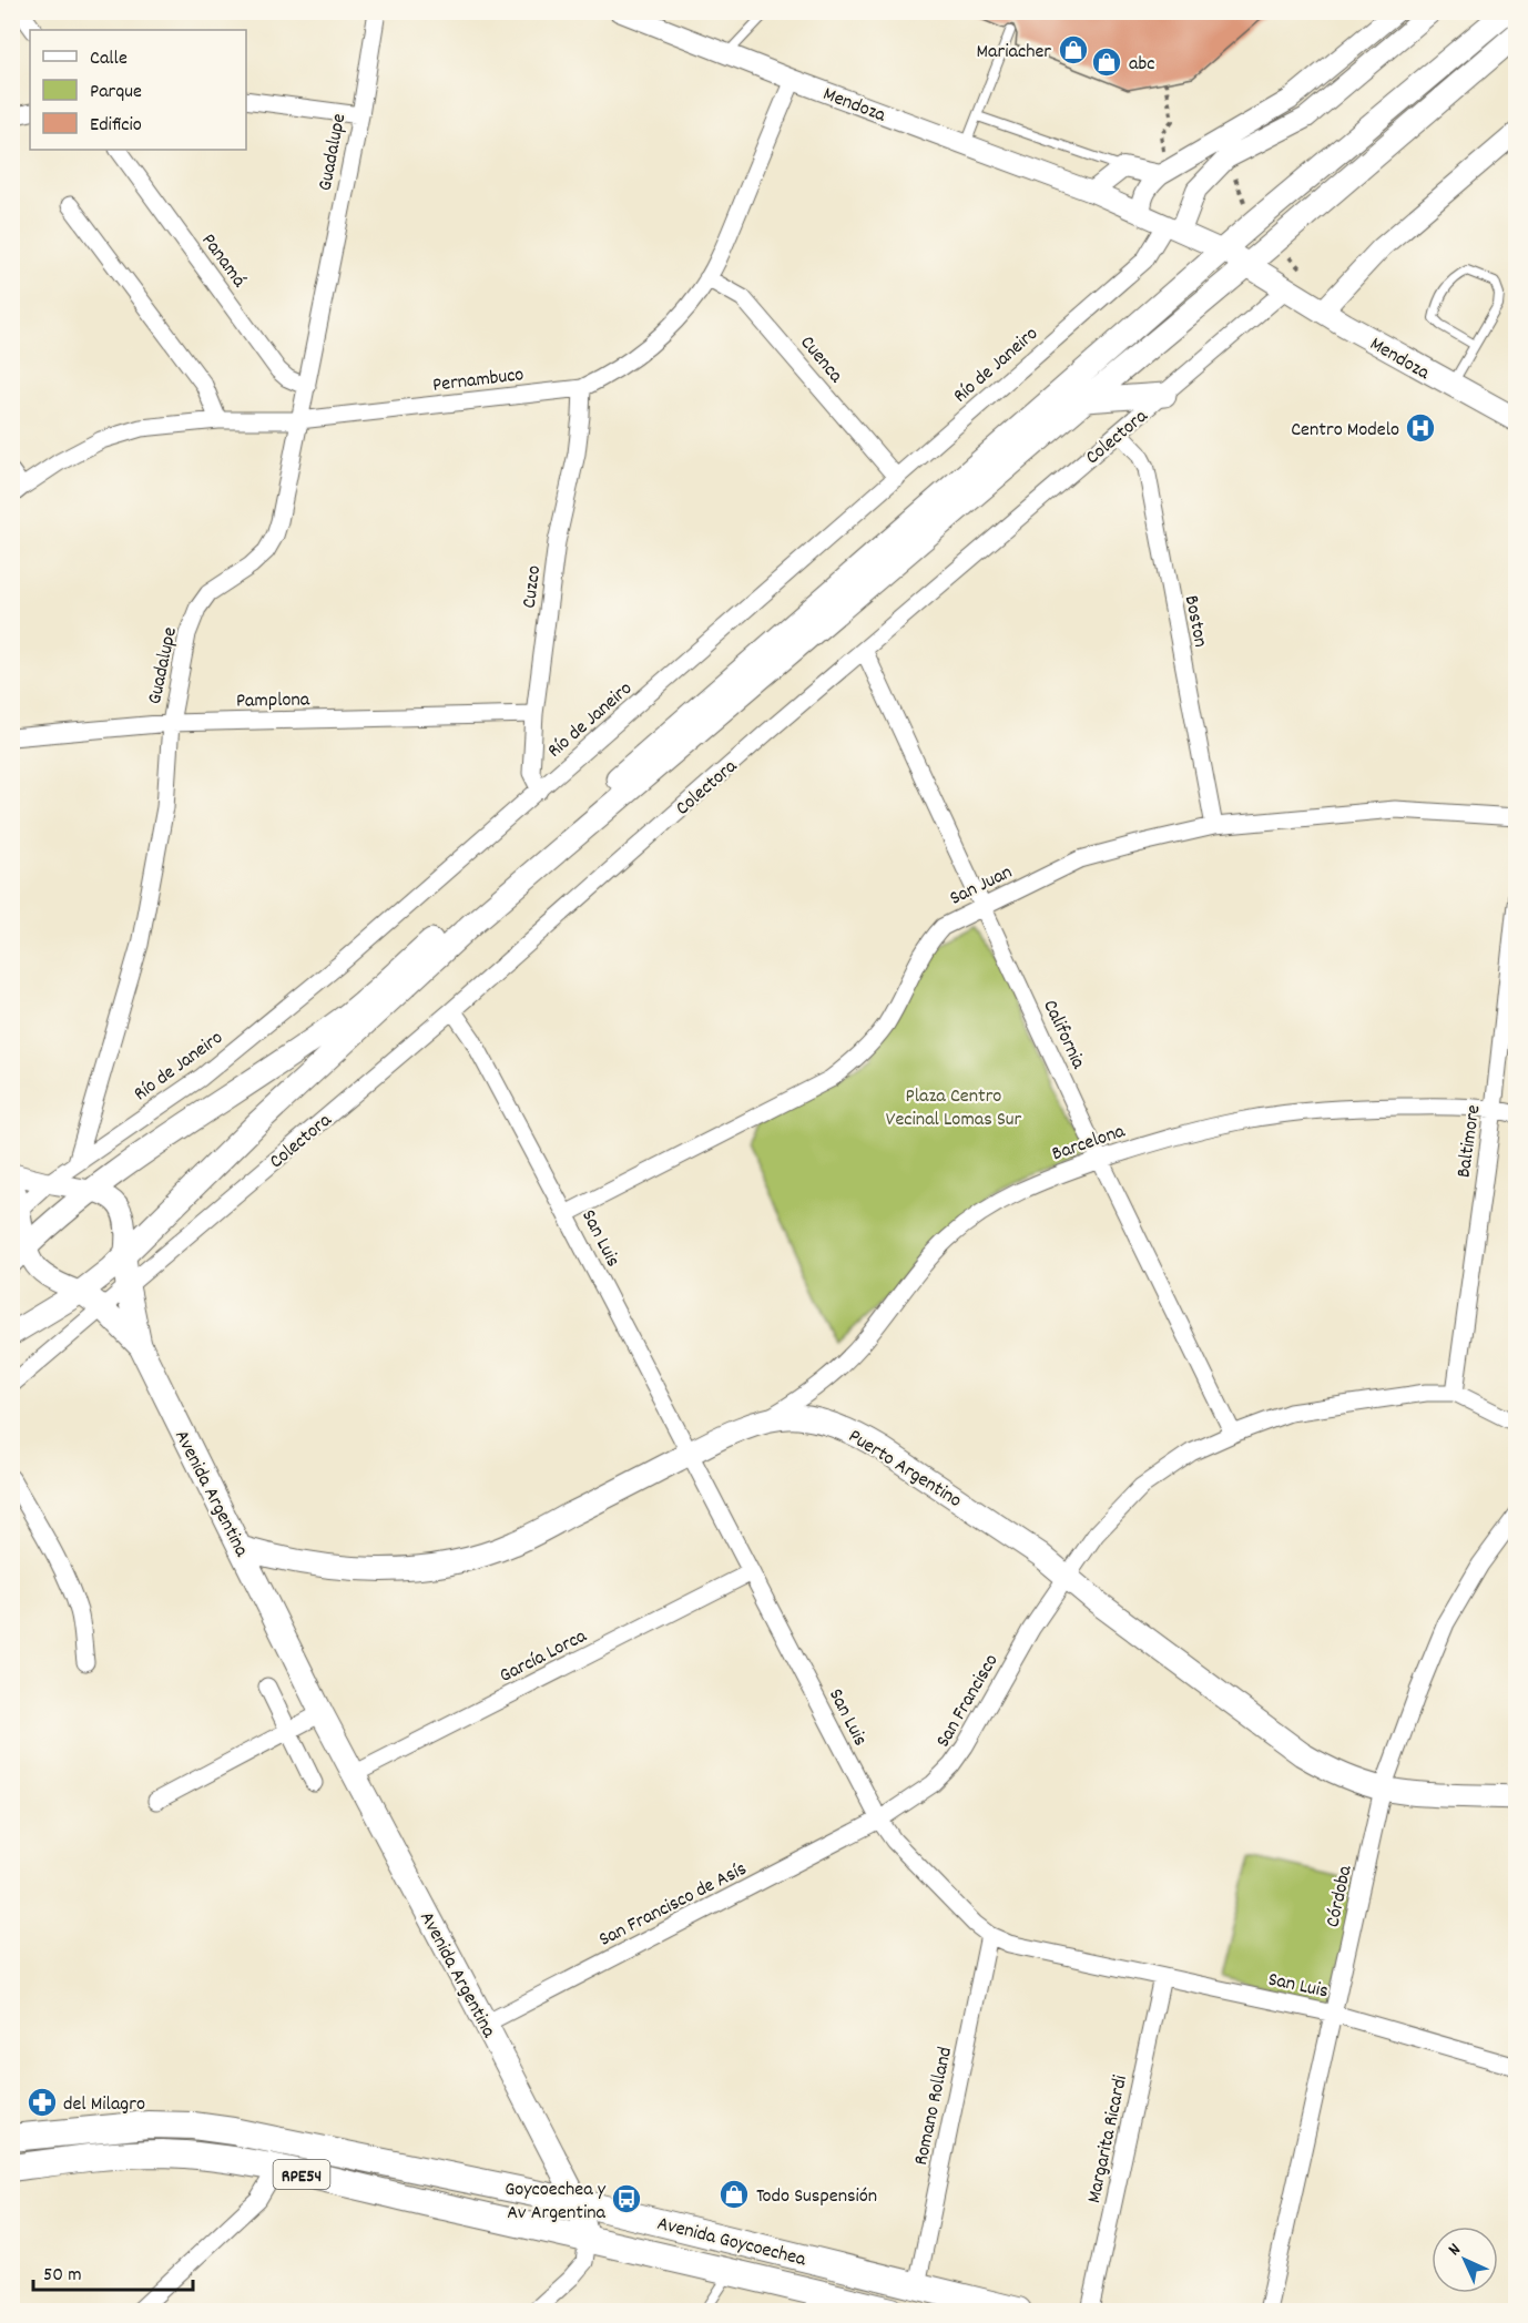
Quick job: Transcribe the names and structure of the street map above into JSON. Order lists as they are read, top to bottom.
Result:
{
  "streets": {
    "main road": [
      "Mendoza",
      "Puerto Argentino",
      "Avenida Argentina",
      "RPE54",
      "Avenida Goycoechea"
    ],
    "street": [
      "Guadalupe",
      "Panamá",
      "Cuenca",
      "Río de Janeiro",
      "Pernambuco",
      "Colectora",
      "Cuzco",
      "Boston",
      "Pamplona",
      "San Juan",
      "California",
      "Barcelona",
      "Baltimore",
      "San Luis",
      "García Lorca",
      "San Francisco",
      "Córdoba",
      "San Francisco de Asís",
      "Romano Rolland",
      "Margarita Ricardi"
    ]
  },
  "crossings": [
    ["Mendoza", "Río de Janeiro"],
    ["Mendoza", "Pernambuco"],
    ["Mendoza", "Colectora"],
    ["Guadalupe", "Panamá"],
    ["Guadalupe", "Río de Janeiro"],
    ["Guadalupe", "Pernambuco"],
    ["Guadalupe", "Pamplona"],
    ["Cuenca", "Río de Janeiro"],
    ["Cuenca", "Pernambuco"],
    ["Río de Janeiro", "Cuzco"],
    ["Pernambuco", "Cuzco"],
    ["Colectora", "Boston"],
    ["Colectora", "California"],
    ["Colectora", "San Luis"],
    ["Colectora", "Avenida Argentina"],
    ["Cuzco", "Pamplona"],
    ["Boston", "San Juan"],
    ["San Juan", "California"],
    ["San Juan", "San Luis"],
    ["California", "Barcelona"],
    ["Barcelona", "Baltimore"],
    ["Barcelona", "Puerto Argentino"],
    ["San Luis", "Puerto Argentino"],
    ["San Luis", "García Lorca"],
    ["San Luis", "San Francisco"],
    ["San Luis", "Córdoba"],
    ["San Luis", "San Francisco de Asís"],
    ["San Luis", "Romano Rolland"],
    ["San Luis", "Margarita Ricardi"],
    ["Puerto Argentino", "Avenida Argentina"],
    ["Puerto Argentino", "San Francisco"],
    ["Puerto Argentino", "Córdoba"],
    ["Avenida Argentina", "García Lorca"],
    ["Avenida Argentina", "San Francisco de Asís"],
    ["Avenida Argentina", "Avenida Goycoechea"],
    ["San Francisco", "San Francisco de Asís"],
    ["Romano Rolland", "Avenida Goycoechea"]
  ],
  "parks": ["Plaza Centro Vecinal Lomas Sur"],
  "places": {
    "shop": ["Mariacher", "abc", "Todo Suspensión"],
    "hospital": ["Centro Modelo"],
    "pharmacy": ["del Milagro"],
    "bus stop": ["Goycoechea y Av Argentina"]
  },
  "legend": ["Calle", "Parque", "Edificio"],
  "scale_bar": "50 m",
  "north": "top left"
}
